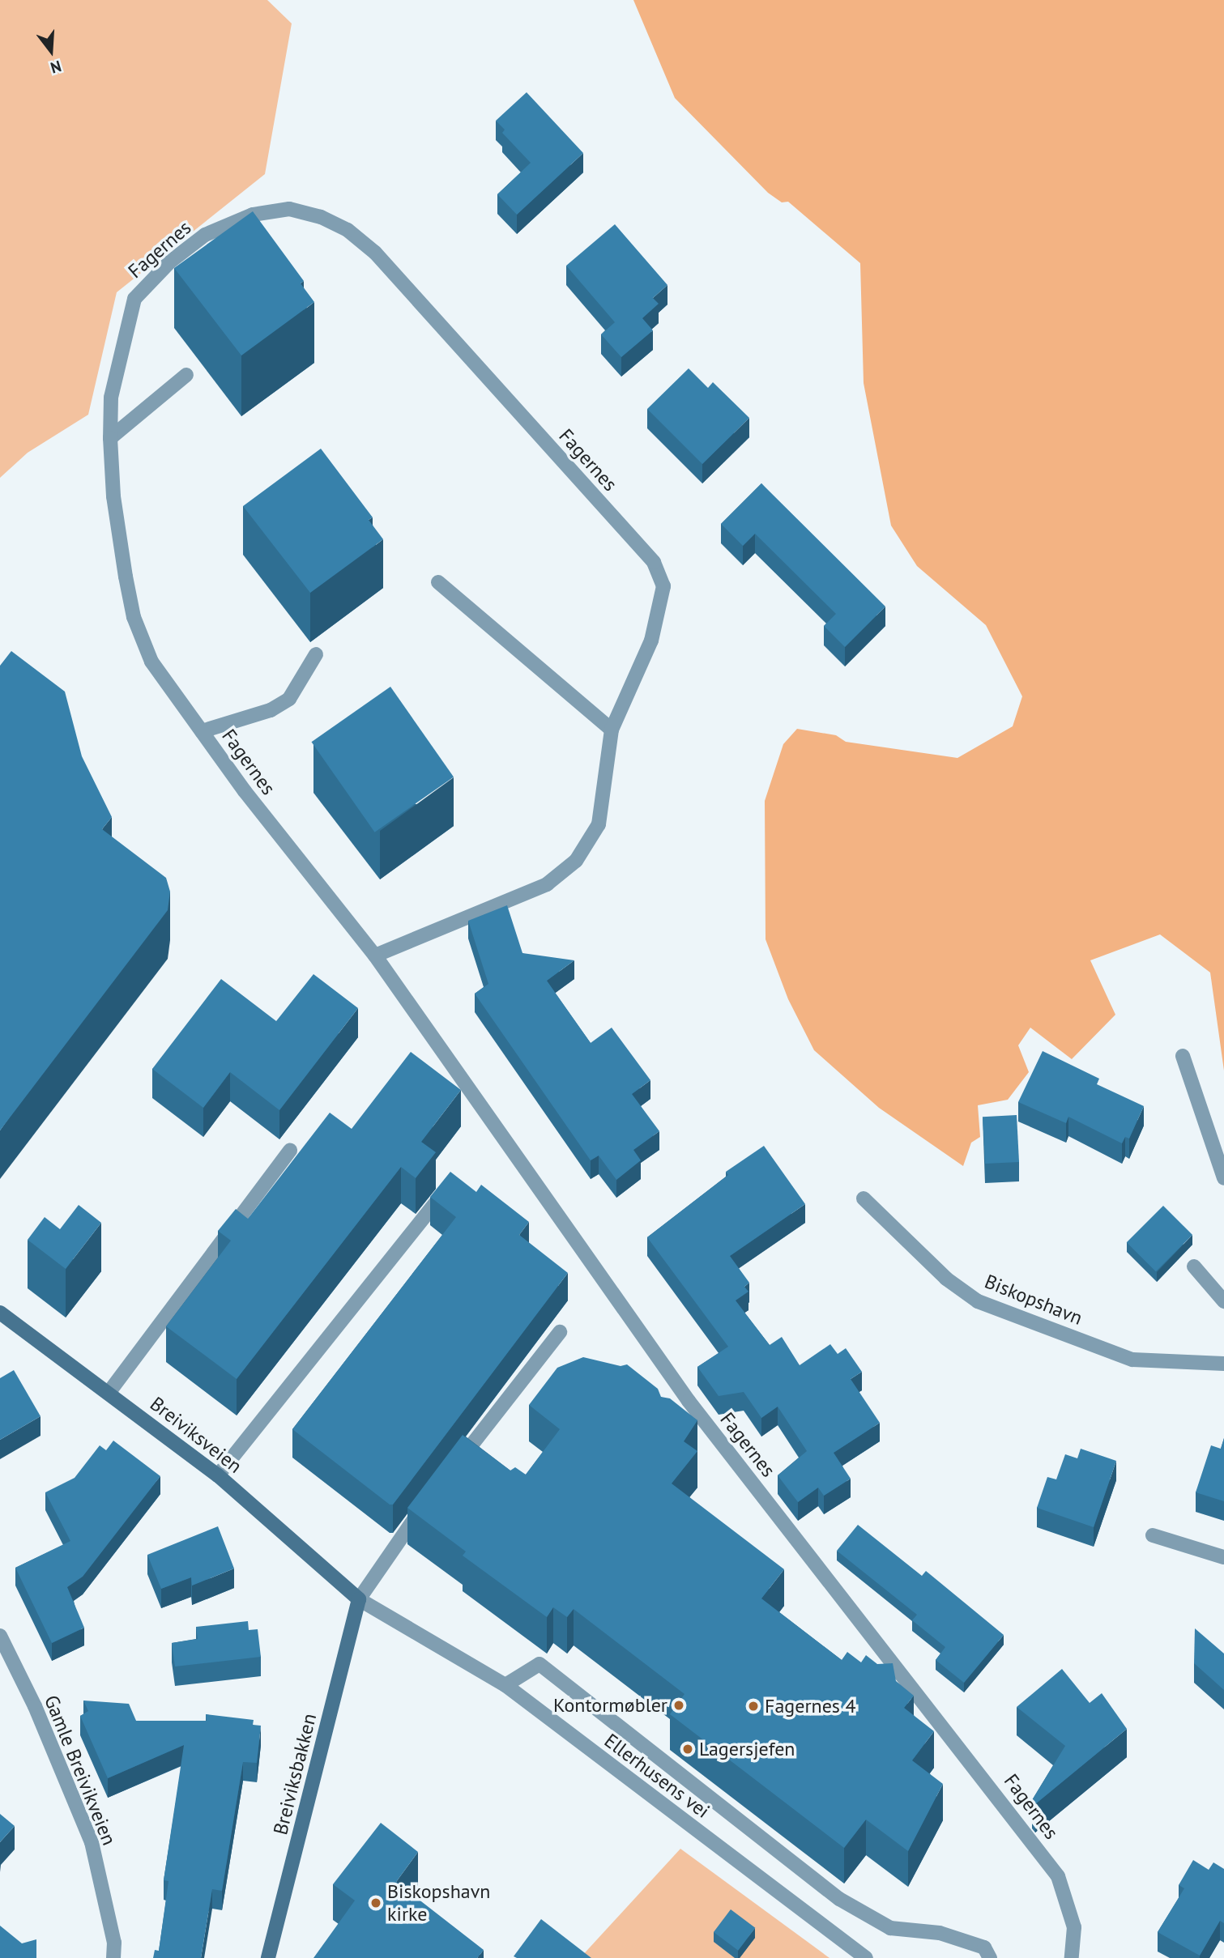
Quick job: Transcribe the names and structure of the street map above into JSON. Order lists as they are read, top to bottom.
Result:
{
  "streets": {
    "street": [
      "Fagernes",
      "Biskopshavn",
      "Breiviksveien",
      "Gamle Breivikveien",
      "Breiviksbakken",
      "Ellerhusens vei"
    ]
  },
  "crossings": [
    ["Breiviksveien", "Breiviksbakken"],
    ["Breiviksveien", "Ellerhusens vei"],
    ["Breiviksbakken", "Ellerhusens vei"]
  ],
  "places": [
    "Kontormøbler",
    "Fagernes 4",
    "Lagersjefen",
    "Biskopshavn kirke"
  ],
  "north": "bottom"
}
